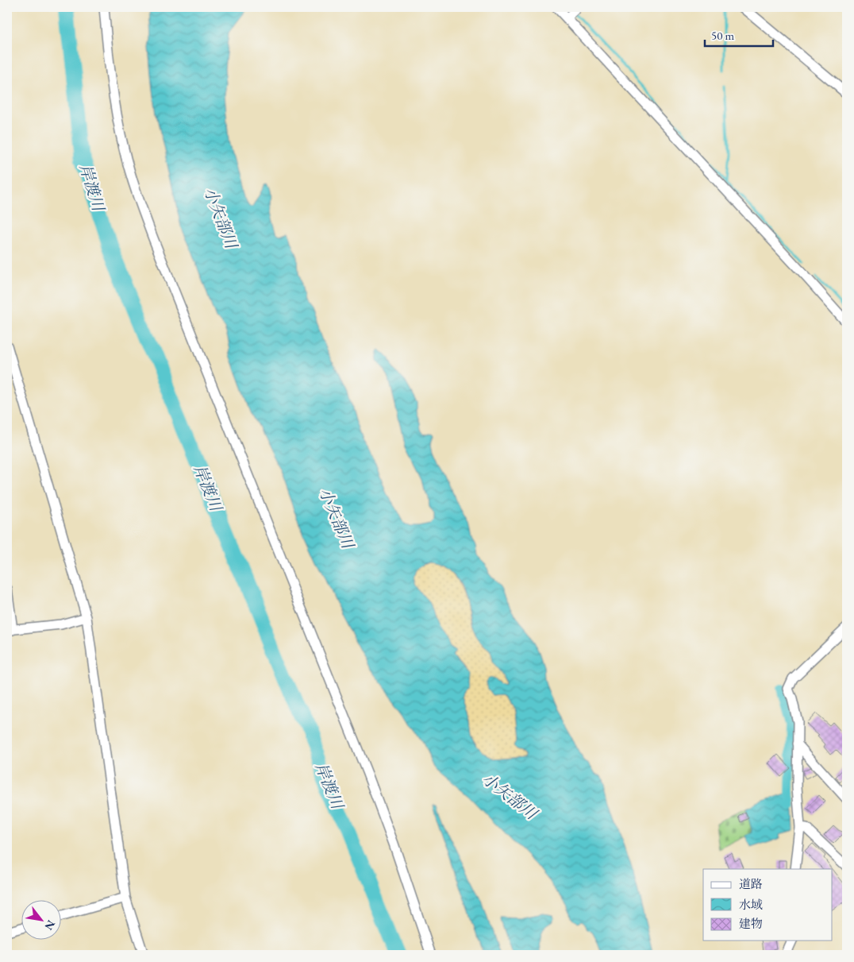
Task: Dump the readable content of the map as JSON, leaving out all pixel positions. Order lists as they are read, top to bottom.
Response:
{
  "water": ["岸渡川", "小矢部川"],
  "legend": ["道路", "水域", "建物"],
  "scale_bar": "50 m",
  "north": "bottom right"
}
